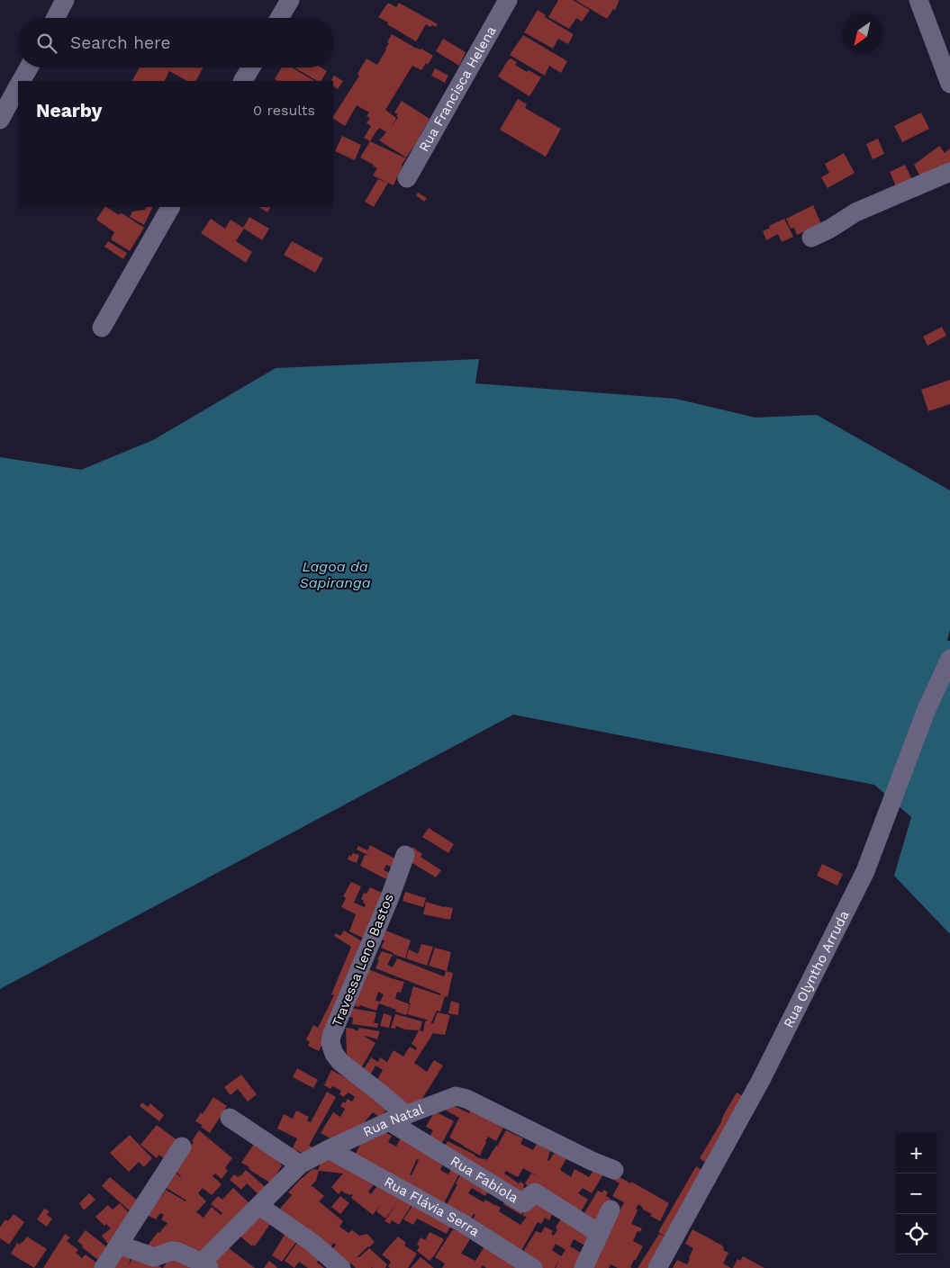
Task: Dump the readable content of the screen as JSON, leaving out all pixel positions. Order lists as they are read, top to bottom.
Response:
{
  "streets": {
    "street": [
      "Rua Francisca Helena",
      "Travessa Leno Bastos",
      "Rua Olyntho Arruda",
      "Rua Natal",
      "Rua Fabíola",
      "Rua Flávia Serra"
    ]
  },
  "crossings": [
    ["Travessa Leno Bastos", "Rua Natal"],
    ["Travessa Leno Bastos", "Rua Fabíola"],
    ["Rua Natal", "Rua Fabíola"],
    ["Rua Natal", "Rua Flávia Serra"]
  ],
  "water": ["Lagoa da Sapiranga"],
  "north": "bottom left",
  "page": {
    "search": "Search here",
    "heading": ["Nearby", "0 results"],
    "map_buttons": ["+", "−"]
  }
}
